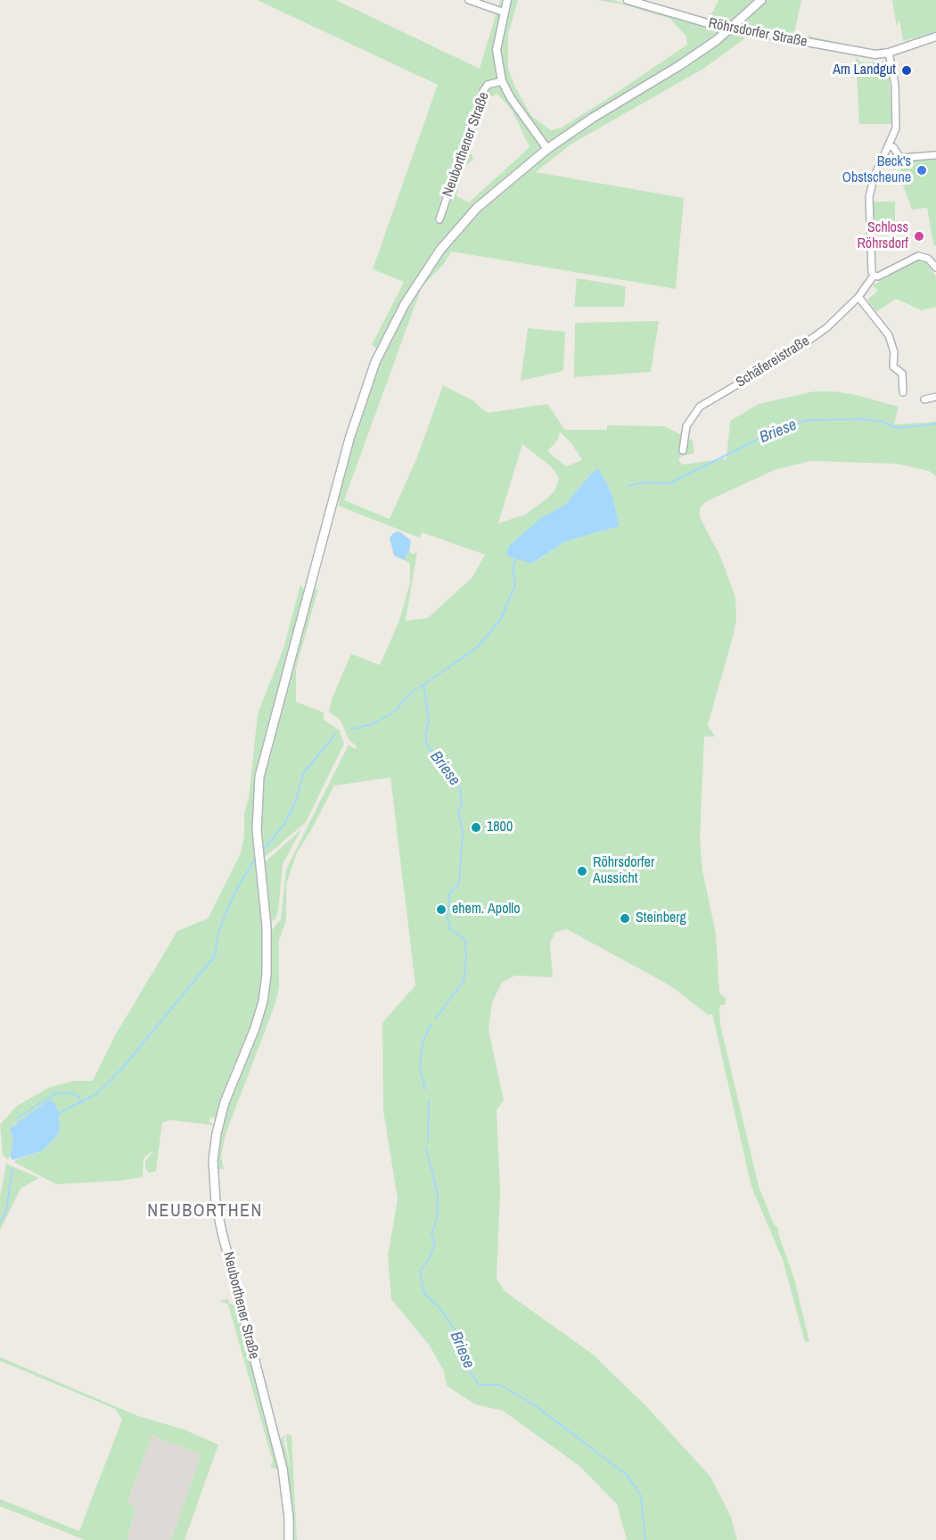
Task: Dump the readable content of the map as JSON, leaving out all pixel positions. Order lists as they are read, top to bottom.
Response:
{
  "streets": {
    "main road": ["Neuborthener Straße"],
    "street": ["Röhrsdorfer Straße", "Schäfereistraße"]
  },
  "districts": ["NEUBORTHEN"],
  "water": ["Briese"],
  "places": [
    "Am Landgut",
    "Beck's Obstscheune",
    "Schloss Röhrsdorf",
    "1800",
    "Röhrsdorfer Aussicht",
    "ehem. Apollo",
    "Steinberg"
  ]
}
